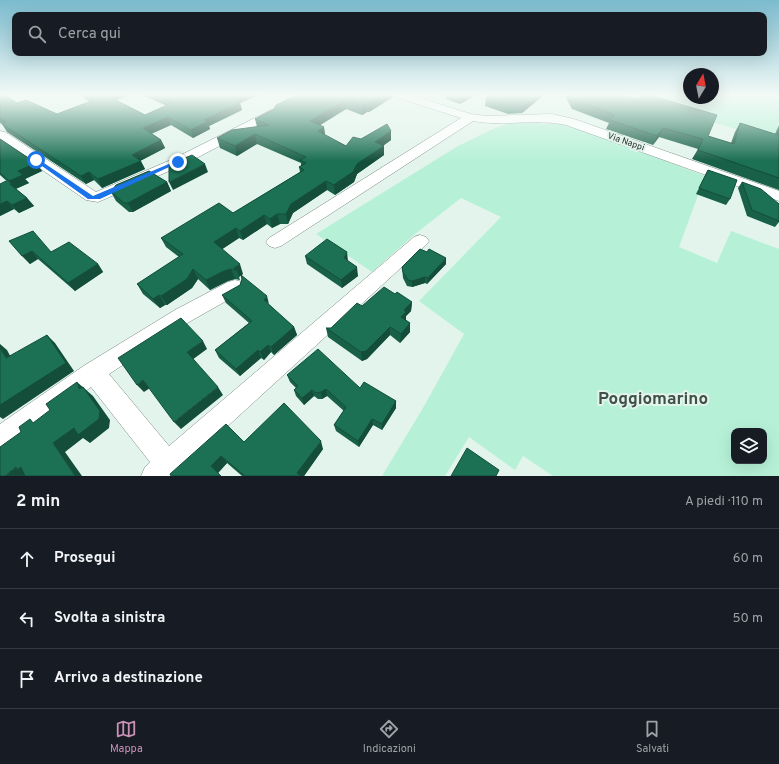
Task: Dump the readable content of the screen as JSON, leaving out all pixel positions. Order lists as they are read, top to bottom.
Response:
{
  "streets": {
    "street": ["Via Nappi"]
  },
  "districts": ["Poggiomarino"],
  "north": "top",
  "page": {
    "search": "Cerca qui",
    "heading": ["2 min", "A piedi · 110 m"],
    "list": [
      ["Prosegui", "60 m"],
      ["Svolta a sinistra", "50 m"],
      "Arrivo a destinazione"
    ],
    "nav": ["Mappa", "Indicazioni", "Salvati"]
  }
}
